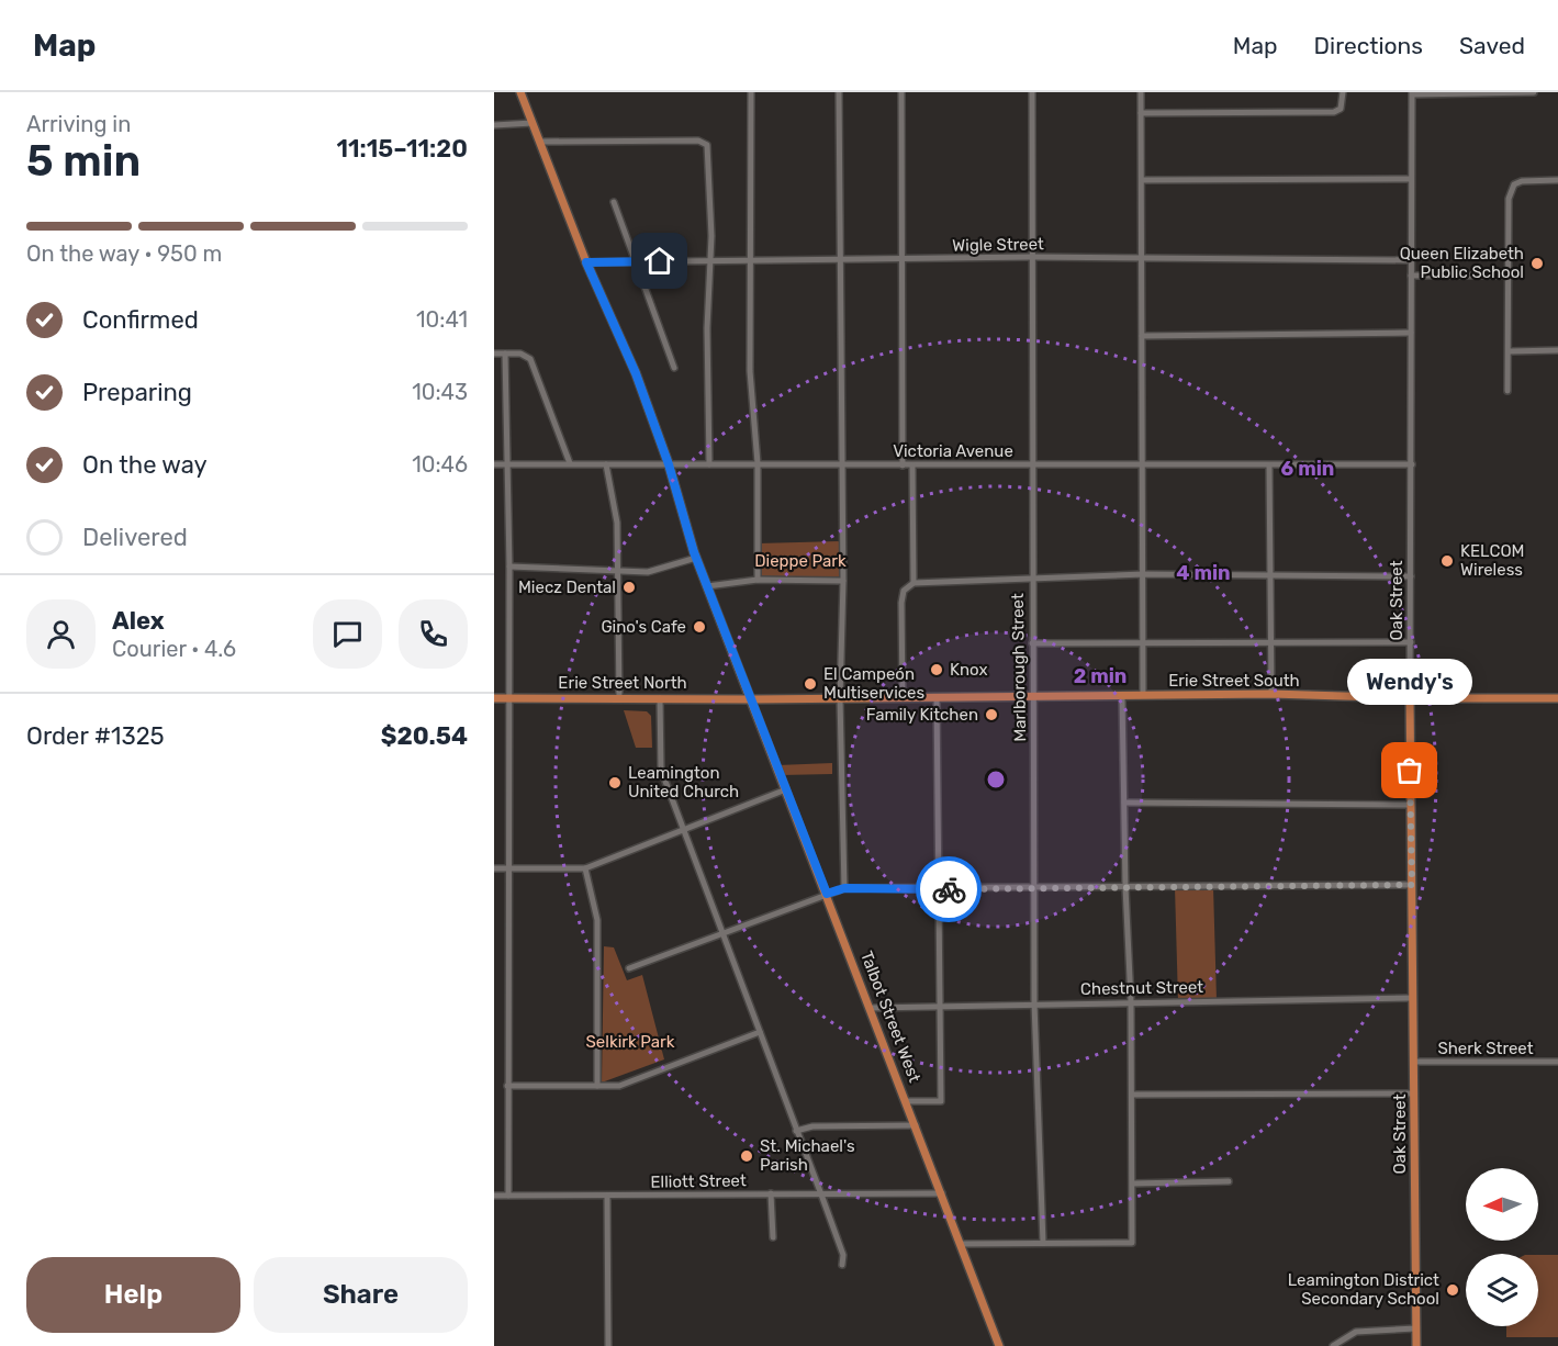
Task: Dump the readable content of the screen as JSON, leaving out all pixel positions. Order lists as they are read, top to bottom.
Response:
{
  "streets": {
    "main road": [
      "Oak Street",
      "Erie Street South",
      "Erie Street North",
      "Talbot Street West"
    ],
    "street": [
      "Wigle Street",
      "Victoria Avenue",
      "Marlborough Street",
      "Chestnut Street",
      "Sherk Street",
      "Elliott Street"
    ]
  },
  "crossings": [
    ["Wigle Street", "Oak Street"],
    ["Wigle Street", "Marlborough Street"],
    ["Wigle Street", "Talbot Street West"],
    ["Victoria Avenue", "Oak Street"],
    ["Victoria Avenue", "Marlborough Street"],
    ["Victoria Avenue", "Talbot Street West"],
    ["Oak Street", "Erie Street South"],
    ["Oak Street", "Chestnut Street"],
    ["Oak Street", "Sherk Street"],
    ["Marlborough Street", "Erie Street South"],
    ["Marlborough Street", "Chestnut Street"],
    ["Erie Street South", "Erie Street North"],
    ["Erie Street South", "Talbot Street West"],
    ["Erie Street North", "Talbot Street West"],
    ["Chestnut Street", "Talbot Street West"],
    ["Talbot Street West", "Elliott Street"]
  ],
  "parks": ["Dieppe Park", "Selkirk Park"],
  "places": [
    "Queen Elizabeth Public School",
    "KELCOM Wireless",
    "Miecz Dental",
    "Gino's Cafe",
    "Knox",
    "El Campeón Multiservices",
    "Family Kitchen",
    "Wendy's",
    "Leamington United Church",
    "St. Michael's Parish",
    "Leamington District Secondary School"
  ],
  "north": "left",
  "page": {
    "header": "Map",
    "nav": ["Map", "Directions", "Saved"],
    "heading": ["5 min", "Arriving in", "11:15–11:20"],
    "panel": [
      "Alex",
      "Courier · 4.6",
      "Order #1325",
      "$20.54"
    ],
    "bar": "On the way · 950 m",
    "list": [
      ["Confirmed", "10:41"],
      ["Preparing", "10:43"],
      ["On the way", "10:46"],
      "Delivered"
    ],
    "bubble": "Wendy's",
    "buttons": ["Help", "Share"]
  },
  "rings": ["6 min", "4 min", "2 min"]
}
